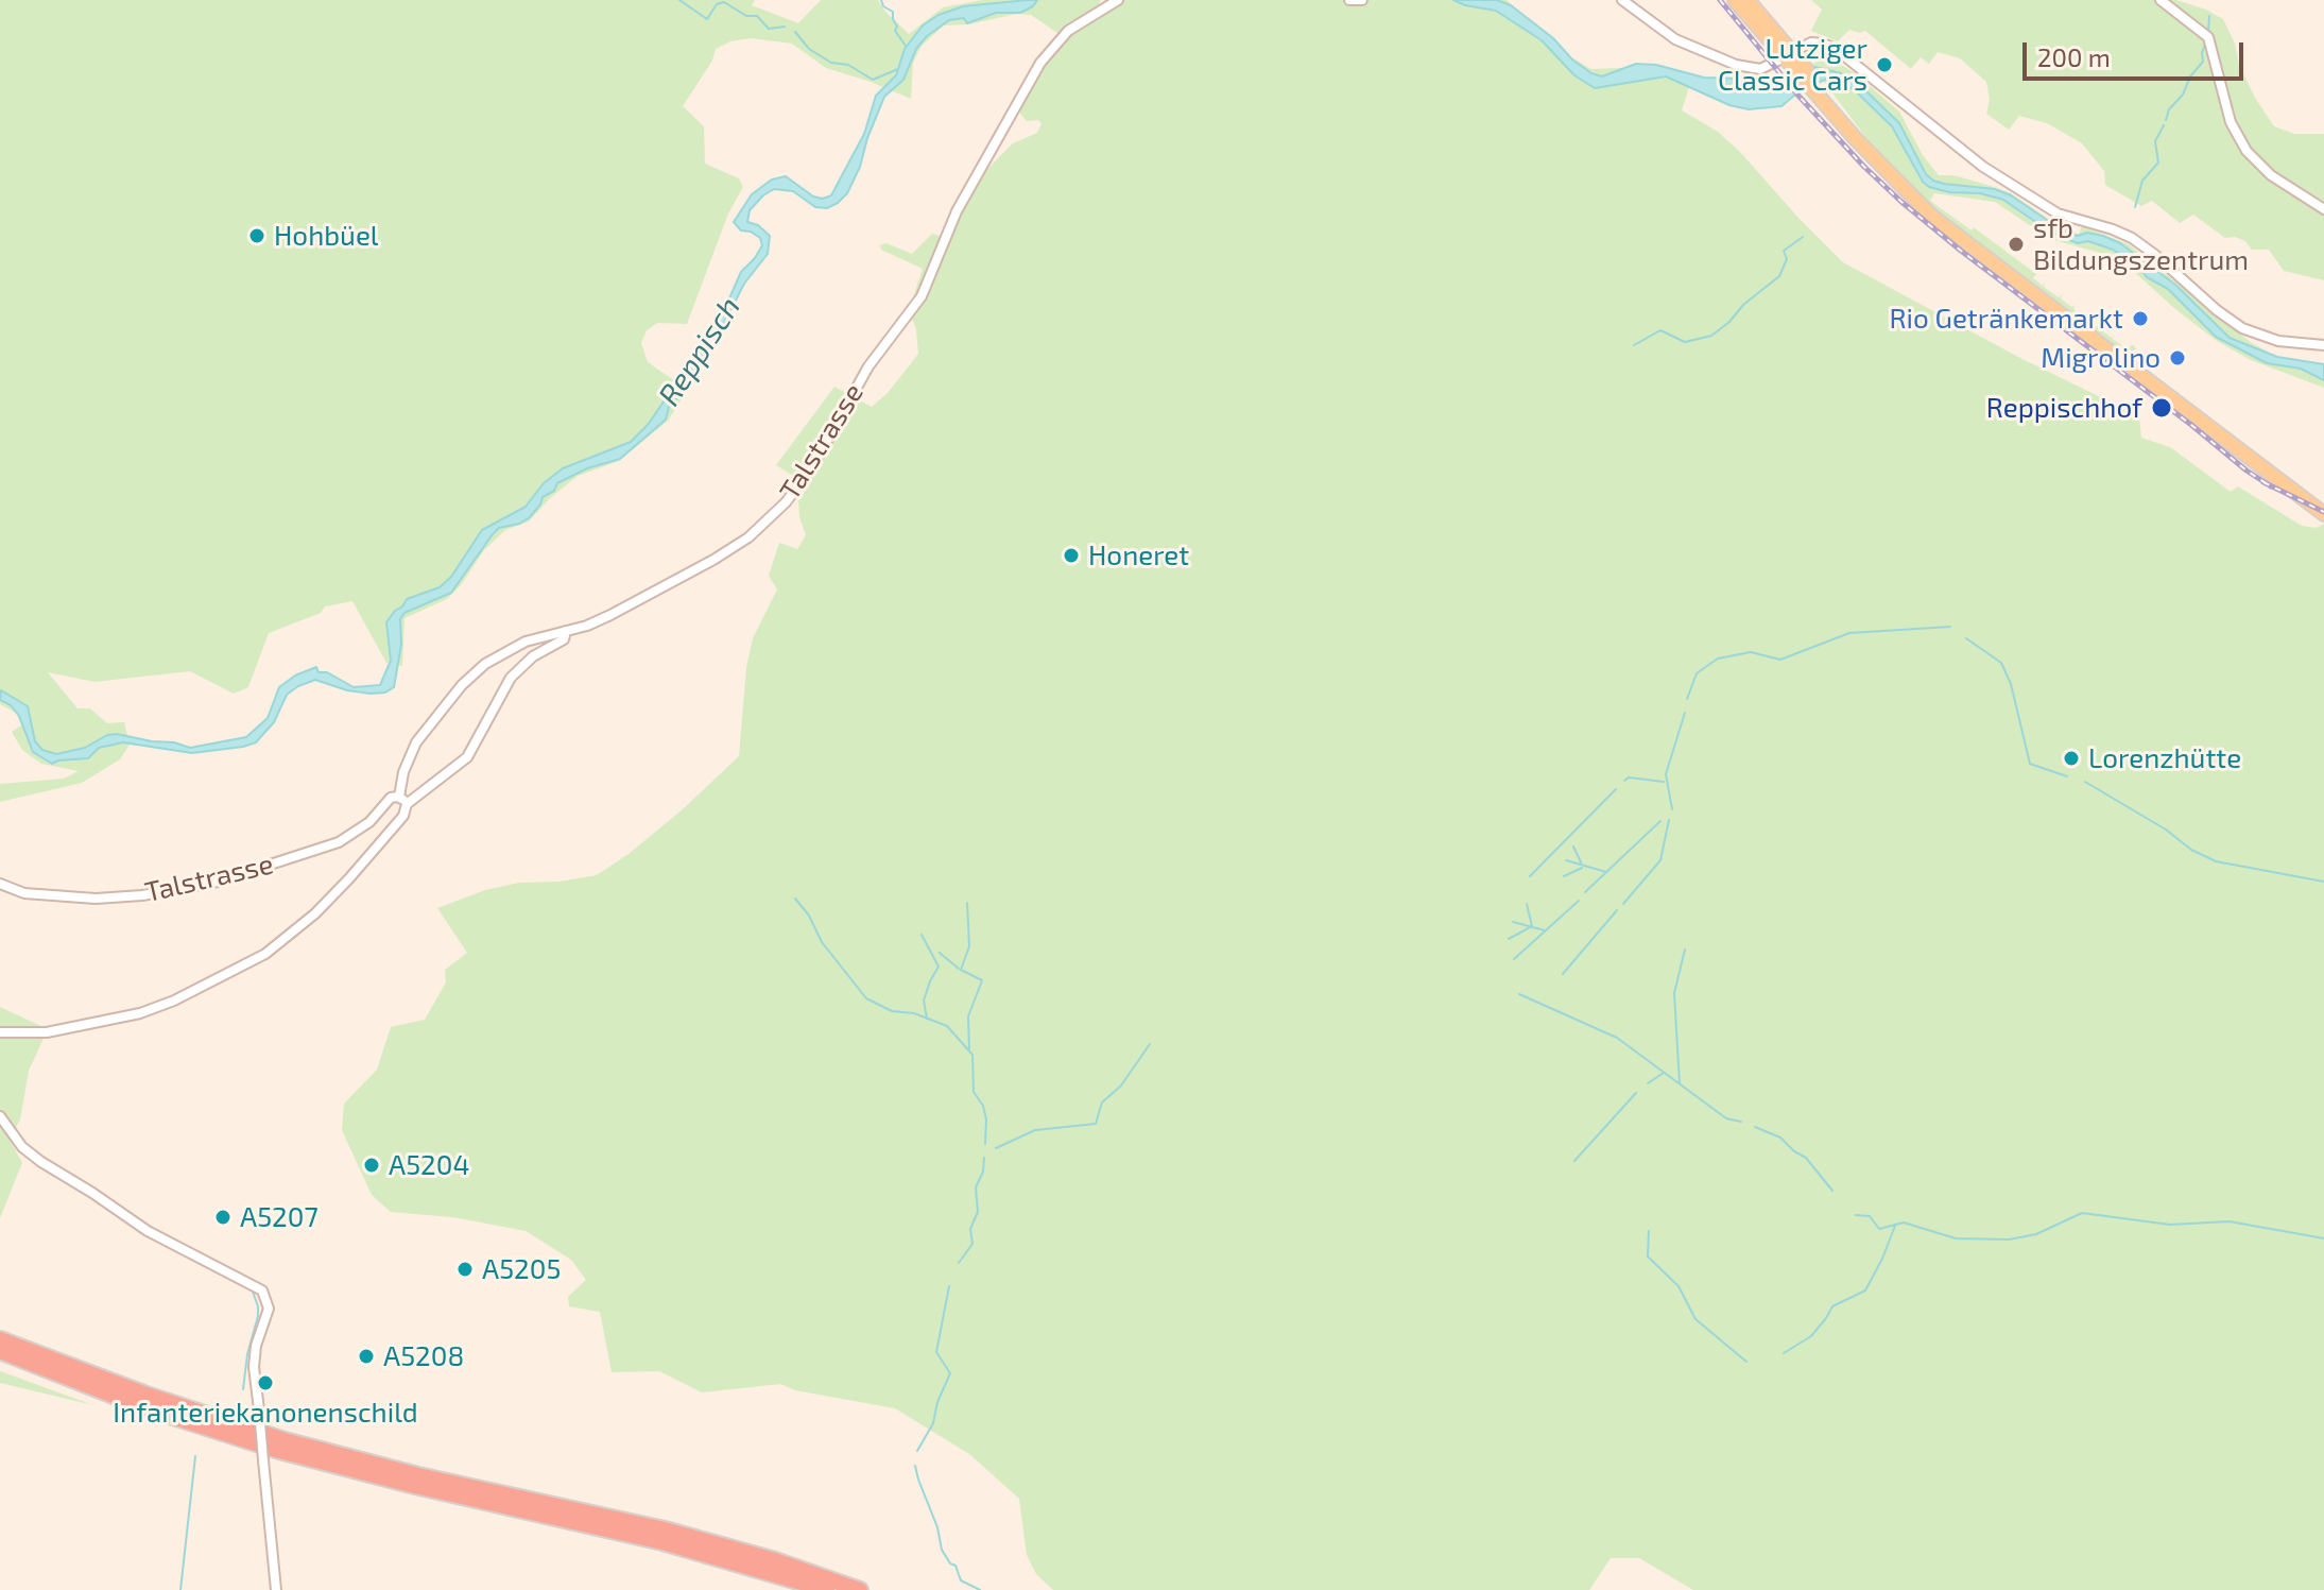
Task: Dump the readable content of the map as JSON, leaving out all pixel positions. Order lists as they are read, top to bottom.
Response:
{
  "streets": {
    "street": ["Talstrasse"]
  },
  "water": ["Reppisch"],
  "places": [
    "Lutziger Classic Cars",
    "Hohbüel",
    "sfb Bildungszentrum",
    "Rio Getränkemarkt",
    "Migrolino",
    "Reppischhof",
    "Honeret",
    "Lorenzhütte",
    "A5204",
    "A5207",
    "A5205",
    "A5208",
    "Infanteriekanonenschild"
  ],
  "scale_bar": "200 m"
}
